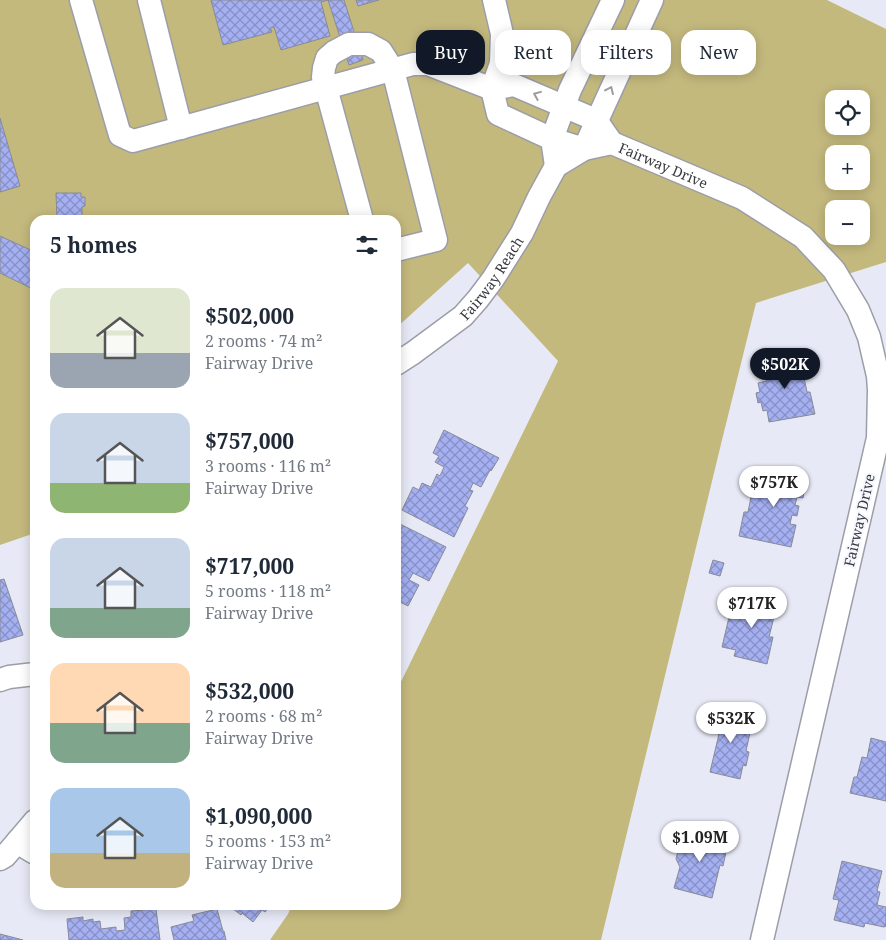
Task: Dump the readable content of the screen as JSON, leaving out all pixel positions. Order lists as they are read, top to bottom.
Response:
{
  "streets": {
    "street": ["Fairway Drive", "Fairway Reach"]
  },
  "page": {
    "chip": [
      "Buy",
      "Rent",
      "Filters",
      "New"
    ],
    "map_buttons": ["+", "−"],
    "heading": "5 homes",
    "list": [
      {
        "name": "$502,000",
        "note": "2 rooms · 74 m² · Fairway Drive"
      },
      {
        "name": "$757,000",
        "note": "3 rooms · 116 m² · Fairway Drive"
      },
      {
        "name": "$717,000",
        "note": "5 rooms · 118 m² · Fairway Drive"
      },
      {
        "name": "$532,000",
        "note": "2 rooms · 68 m² · Fairway Drive"
      },
      {
        "name": "$1,090,000",
        "note": "5 rooms · 153 m² · Fairway Drive"
      }
    ],
    "price": [
      "$502K",
      "$757K",
      "$717K",
      "$532K",
      "$1.09M"
    ]
  }
}
